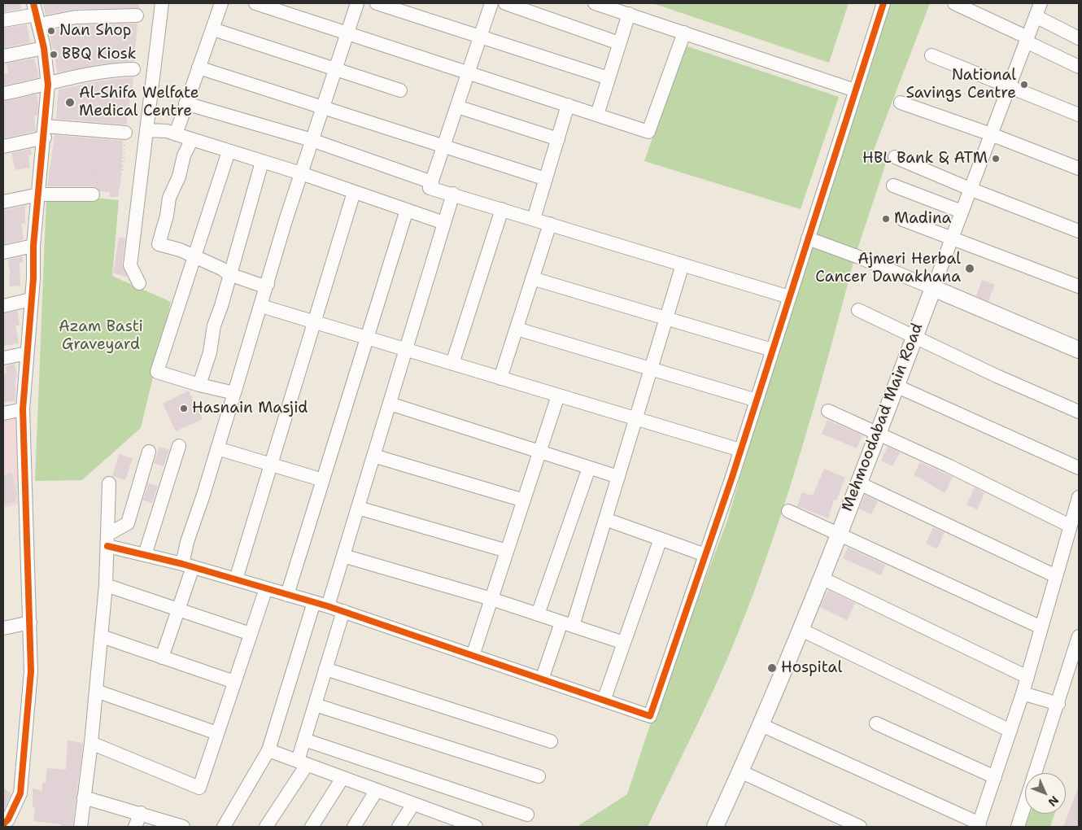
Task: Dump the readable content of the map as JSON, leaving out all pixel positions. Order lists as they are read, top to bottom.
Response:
{
  "streets": {
    "main road": ["Mehmoodabad Main Road"]
  },
  "parks": ["Azam Basti Graveyard"],
  "places": [
    "Nan Shop",
    "BBQ Kiosk",
    "National Savings Centre",
    "Al-Shifa Welfate Medical Centre",
    "HBL Bank & ATM",
    "Madina",
    "Ajmeri Herbal Cancer Dawakhana",
    "Hasnain Masjid",
    "Hospital"
  ],
  "north": "bottom right"
}
